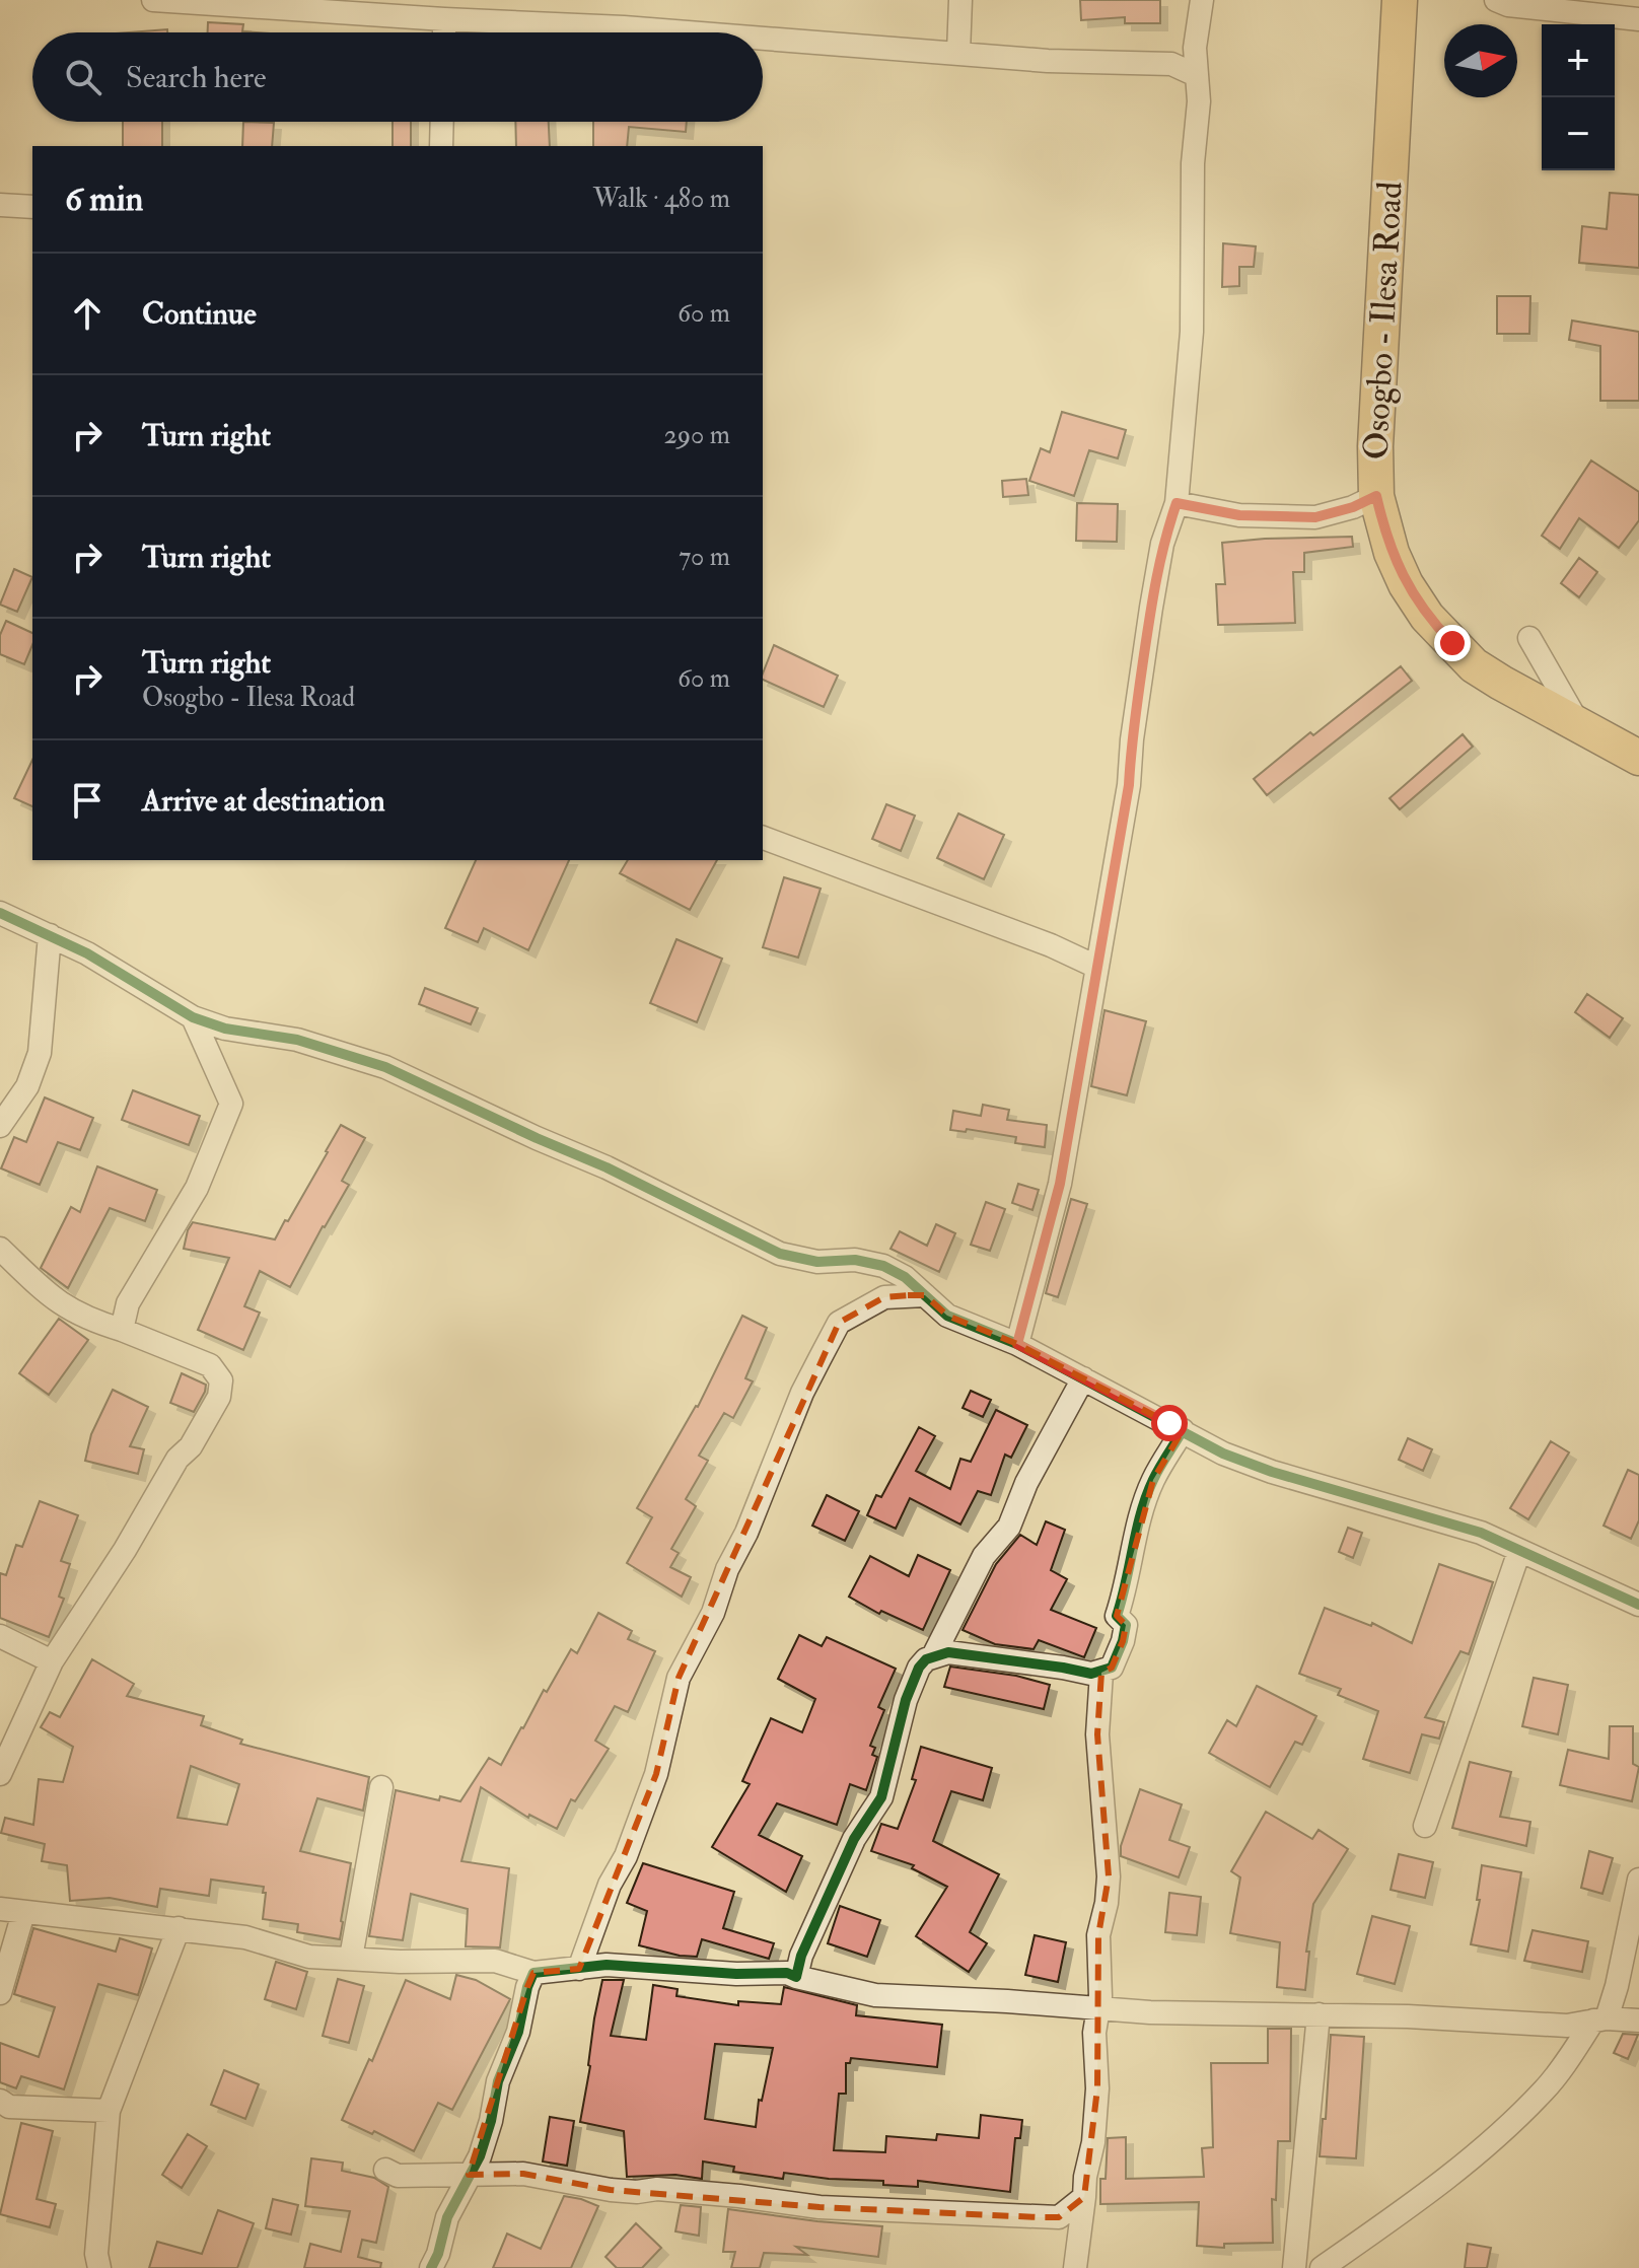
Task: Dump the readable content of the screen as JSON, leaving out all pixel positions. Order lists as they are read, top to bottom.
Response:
{
  "streets": {
    "main road": ["Osogbo - Ilesa Road"]
  },
  "north": "right",
  "page": {
    "map_buttons": ["+", "−"],
    "search": "Search here",
    "heading": ["6 min", "Walk · 480 m"],
    "list": [
      ["Continue", "60 m"],
      ["Turn right", "290 m"],
      ["Turn right", "70 m"],
      ["Turn right", "Osogbo - Ilesa Road", "60 m"],
      "Arrive at destination"
    ]
  }
}
